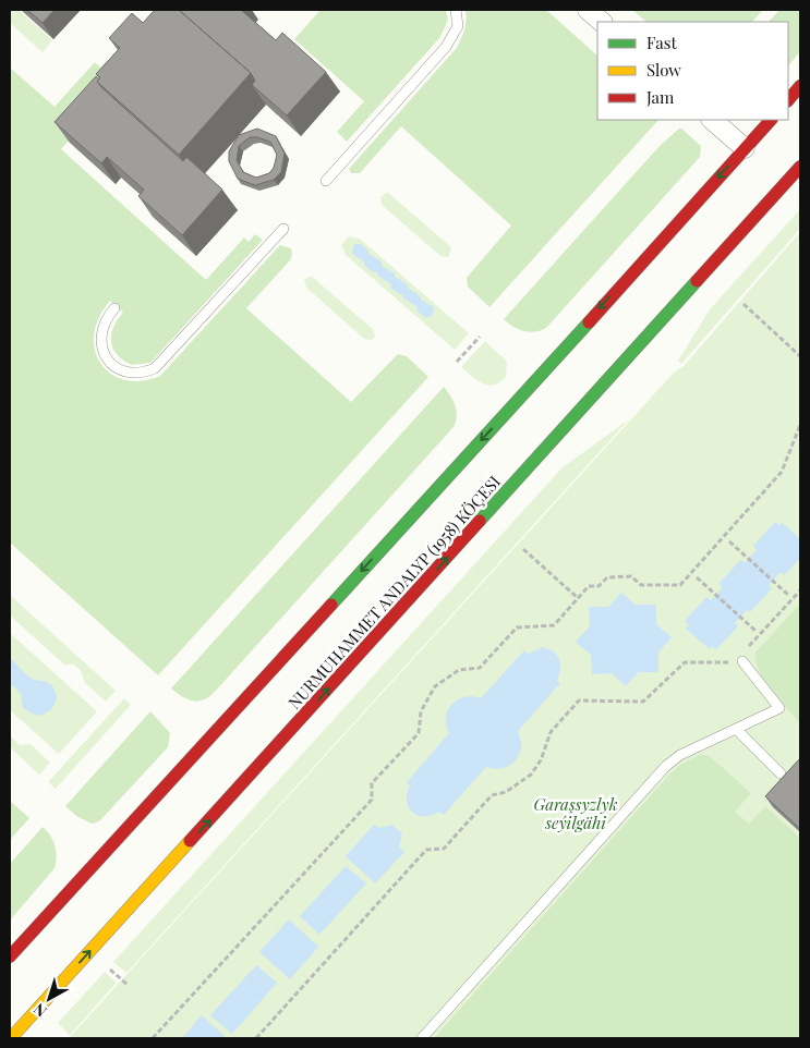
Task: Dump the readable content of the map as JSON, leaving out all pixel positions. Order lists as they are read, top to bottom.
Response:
{
  "streets": {
    "main road": ["NURMUHAMMET ANDALYP (1958) KÖÇESI"]
  },
  "parks": ["Garaşsyzlyk seýilgähi"],
  "legend": ["Fast", "Slow", "Jam"],
  "north": "bottom left"
}
